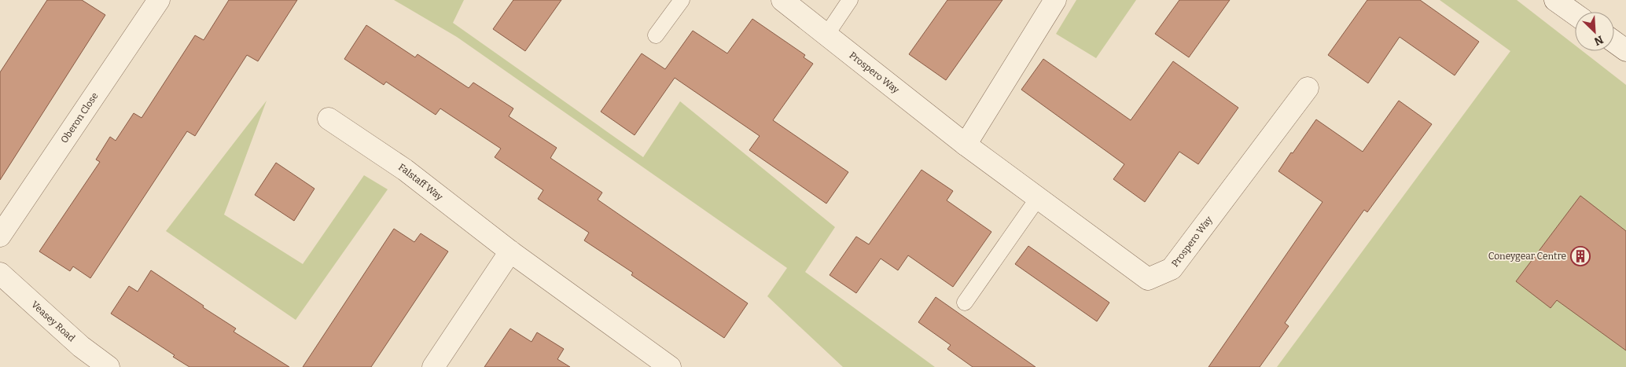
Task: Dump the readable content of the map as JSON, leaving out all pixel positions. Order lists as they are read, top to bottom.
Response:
{
  "streets": {
    "street": [
      "Prospero Way",
      "Oberon Close",
      "Falstaff Way",
      "Veasey Road"
    ]
  },
  "places": {
    "building": ["Coneygear Centre"]
  },
  "north": "bottom right"
}
